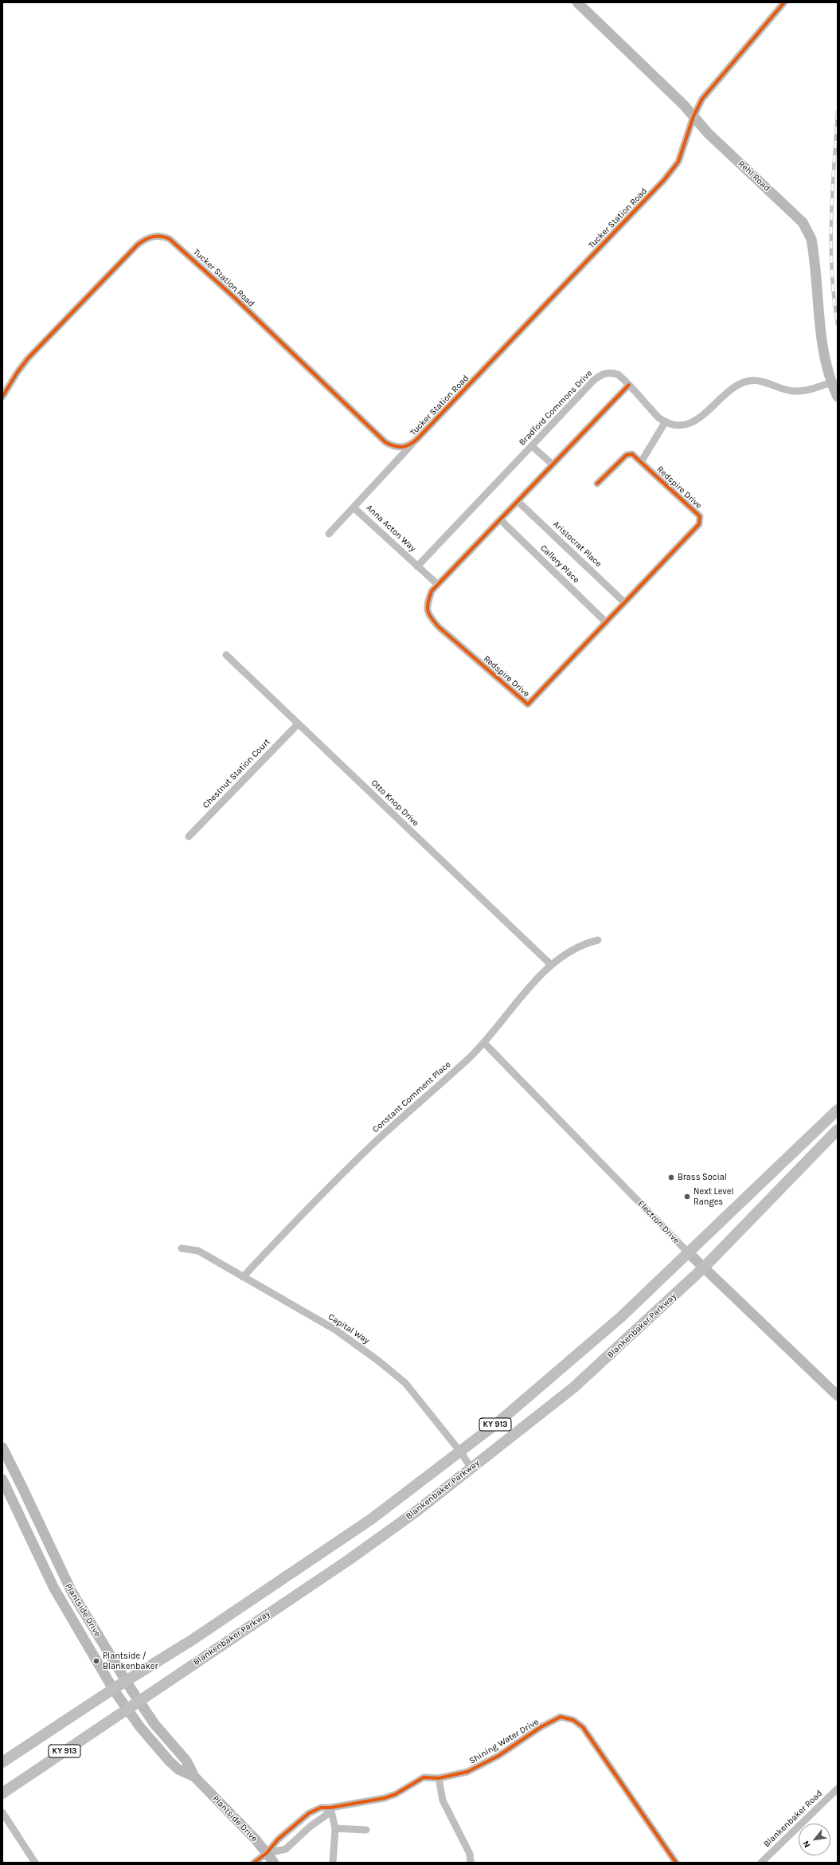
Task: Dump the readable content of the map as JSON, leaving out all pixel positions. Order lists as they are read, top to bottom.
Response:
{
  "streets": {
    "main road": ["Blankenbaker Parkway", "KY 913"],
    "street": [
      "Rehl Road",
      "Tucker Station Road",
      "Bradford Commons Drive",
      "Redspire Drive",
      "Anna Acton Way",
      "Aristocrat Place",
      "Callery Place",
      "Chestnut Station Court",
      "Otto Knop Drive",
      "Constant Comment Place",
      "Electron Drive",
      "Capital Way",
      "Plantside Drive",
      "Shining Water Drive",
      "Blankenbaker Road"
    ]
  },
  "crossings": [
    ["Rehl Road", "Tucker Station Road"],
    ["Rehl Road", "Bradford Commons Drive"],
    ["Tucker Station Road", "Anna Acton Way"],
    ["Bradford Commons Drive", "Redspire Drive"],
    ["Bradford Commons Drive", "Anna Acton Way"],
    ["Redspire Drive", "Anna Acton Way"],
    ["Redspire Drive", "Aristocrat Place"],
    ["Redspire Drive", "Callery Place"],
    ["Chestnut Station Court", "Otto Knop Drive"],
    ["Otto Knop Drive", "Constant Comment Place"],
    ["Constant Comment Place", "Electron Drive"],
    ["Constant Comment Place", "Capital Way"],
    ["Electron Drive", "Blankenbaker Parkway"],
    ["Electron Drive", "KY 913"],
    ["Blankenbaker Parkway", "Capital Way"],
    ["Blankenbaker Parkway", "Plantside Drive"],
    ["Capital Way", "KY 913"],
    ["KY 913", "Plantside Drive"],
    ["Plantside Drive", "Shining Water Drive"]
  ],
  "places": ["Brass Social", "Next Level Ranges", "Plantside / Blankenbaker"],
  "north": "bottom left"
}
